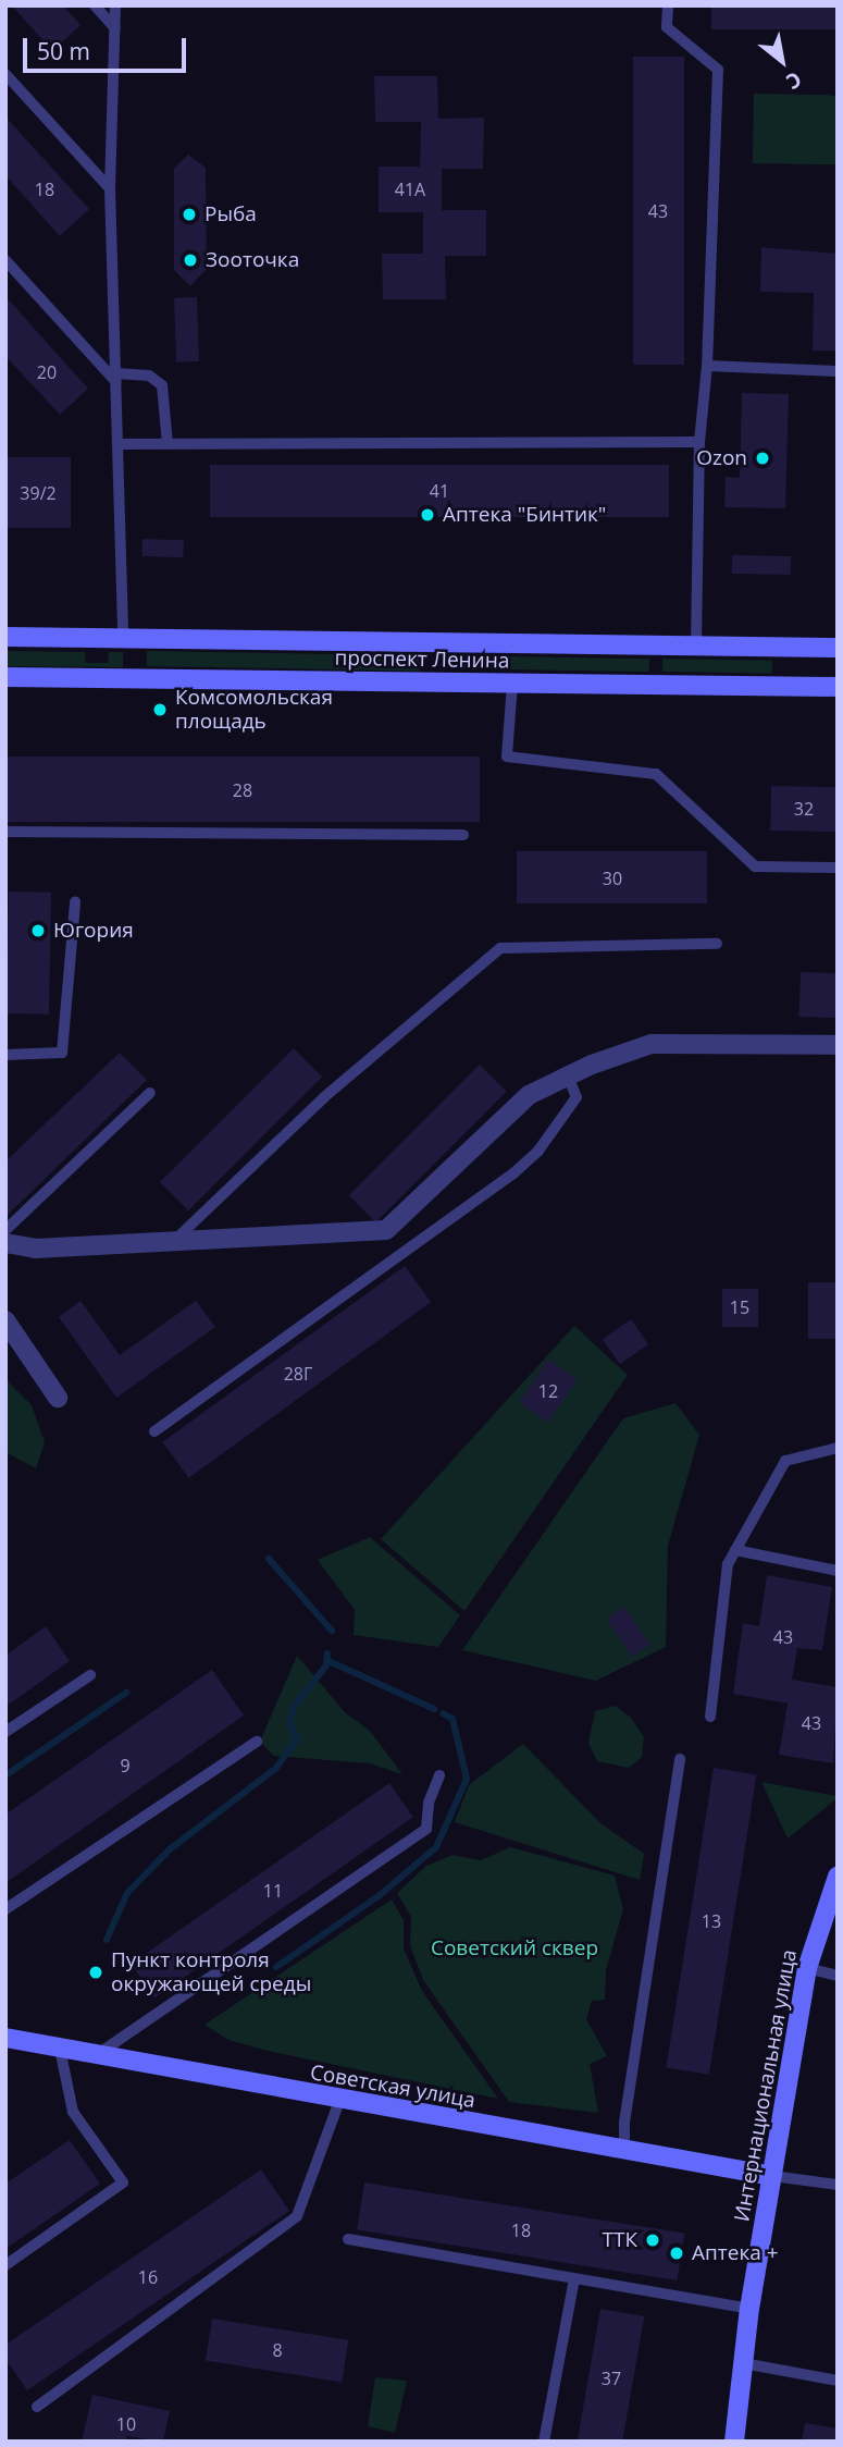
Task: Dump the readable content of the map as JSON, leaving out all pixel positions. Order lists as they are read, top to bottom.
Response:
{
  "streets": {
    "main road": ["проспект Ленина", "Интернациональная улица", "Советская улица"]
  },
  "crossings": [
    ["Интернациональная улица", "Советская улица"]
  ],
  "parks": ["Советский сквер"],
  "places": [
    "Рыба",
    "Зооточка",
    "Ozon",
    "Аптека \"Бинтик\"",
    "Комсомольская площадь",
    "Югория",
    "Пункт контроля окружающей среды",
    "ТТК",
    "Аптека +"
  ],
  "house_numbers": [
    "18",
    "41А",
    "43",
    "20",
    "41",
    "39/2",
    "28",
    "32",
    "30",
    "15",
    "28Г",
    "12",
    "43",
    "43",
    "9",
    "11",
    "13",
    "18",
    "16",
    "8",
    "37",
    "10"
  ],
  "scale_bar": "50 m",
  "north": "bottom right"
}
